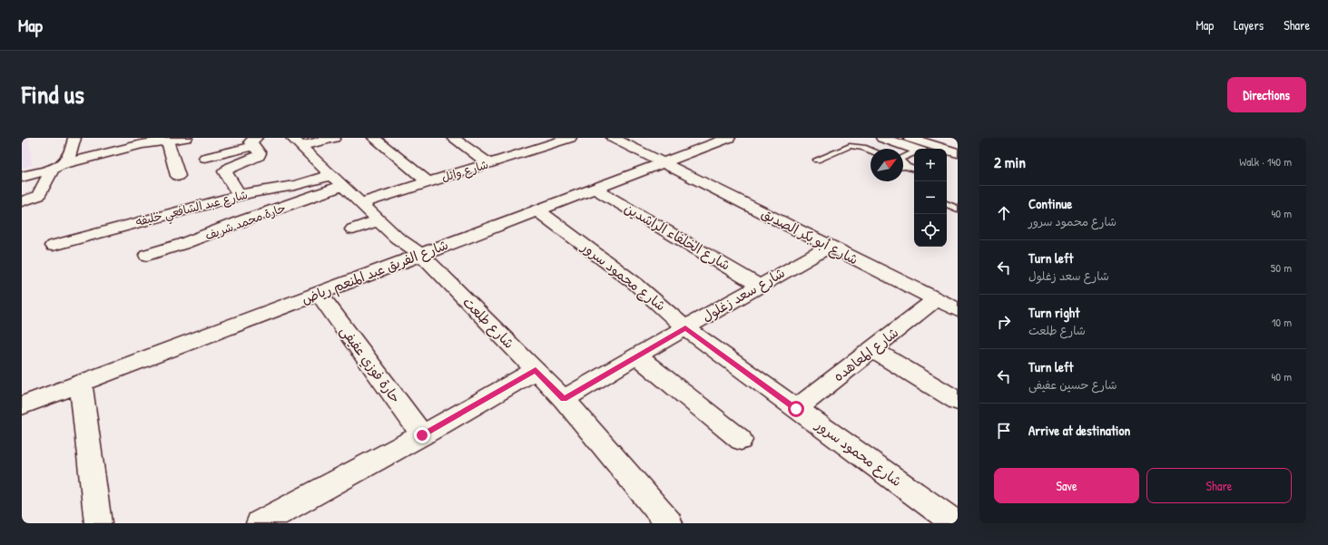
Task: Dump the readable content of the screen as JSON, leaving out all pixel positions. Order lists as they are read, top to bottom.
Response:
{
  "streets": {
    "street": [
      "شارع وائل",
      "شارع عبد الشافعي خليفه",
      "حارة محمد شريف",
      "شارع الخلفاء الراشدين",
      "شارع أبو بكر الصديق",
      "شارع الفريق عبد المنعم رياض",
      "شارع محمود سرور",
      "شارع سعد زغلول",
      "شارع طلعت",
      "شارع المعاهده",
      "حارة فوزي عفيفى"
    ]
  },
  "crossings": [
    ["شارع وائل", "شارع طلعت"],
    ["شارع عبد الشافعي خليفه", "حارة محمد شريف"],
    ["شارع عبد الشافعي خليفه", "شارع طلعت"],
    ["حارة محمد شريف", "شارع طلعت"],
    ["شارع الخلفاء الراشدين", "شارع الفريق عبد المنعم رياض"],
    ["شارع الخلفاء الراشدين", "شارع سعد زغلول"],
    ["شارع أبو بكر الصديق", "شارع الفريق عبد المنعم رياض"],
    ["شارع أبو بكر الصديق", "شارع سعد زغلول"],
    ["شارع أبو بكر الصديق", "شارع المعاهده"],
    ["شارع الفريق عبد المنعم رياض", "شارع محمود سرور"],
    ["شارع الفريق عبد المنعم رياض", "شارع طلعت"],
    ["شارع الفريق عبد المنعم رياض", "حارة فوزي عفيفى"],
    ["شارع محمود سرور", "شارع سعد زغلول"],
    ["شارع محمود سرور", "شارع المعاهده"],
    ["شارع سعد زغلول", "شارع طلعت"]
  ],
  "north": "top right",
  "page": {
    "header": "Map",
    "nav": ["Map", "Layers", "Share"],
    "title": "Find us",
    "buttons": [
      "Directions",
      ["Save", "Share"]
    ],
    "heading": ["2 min", "Walk · 140 m"],
    "map_buttons": ["+", "−"],
    "list": [
      ["Continue", "شارع محمود سرور", "40 m"],
      ["Turn left", "شارع سعد زغلول", "50 m"],
      ["Turn right", "شارع طلعت", "10 m"],
      ["Turn left", "شارع حسين عفيفى", "40 m"],
      "Arrive at destination"
    ]
  }
}
